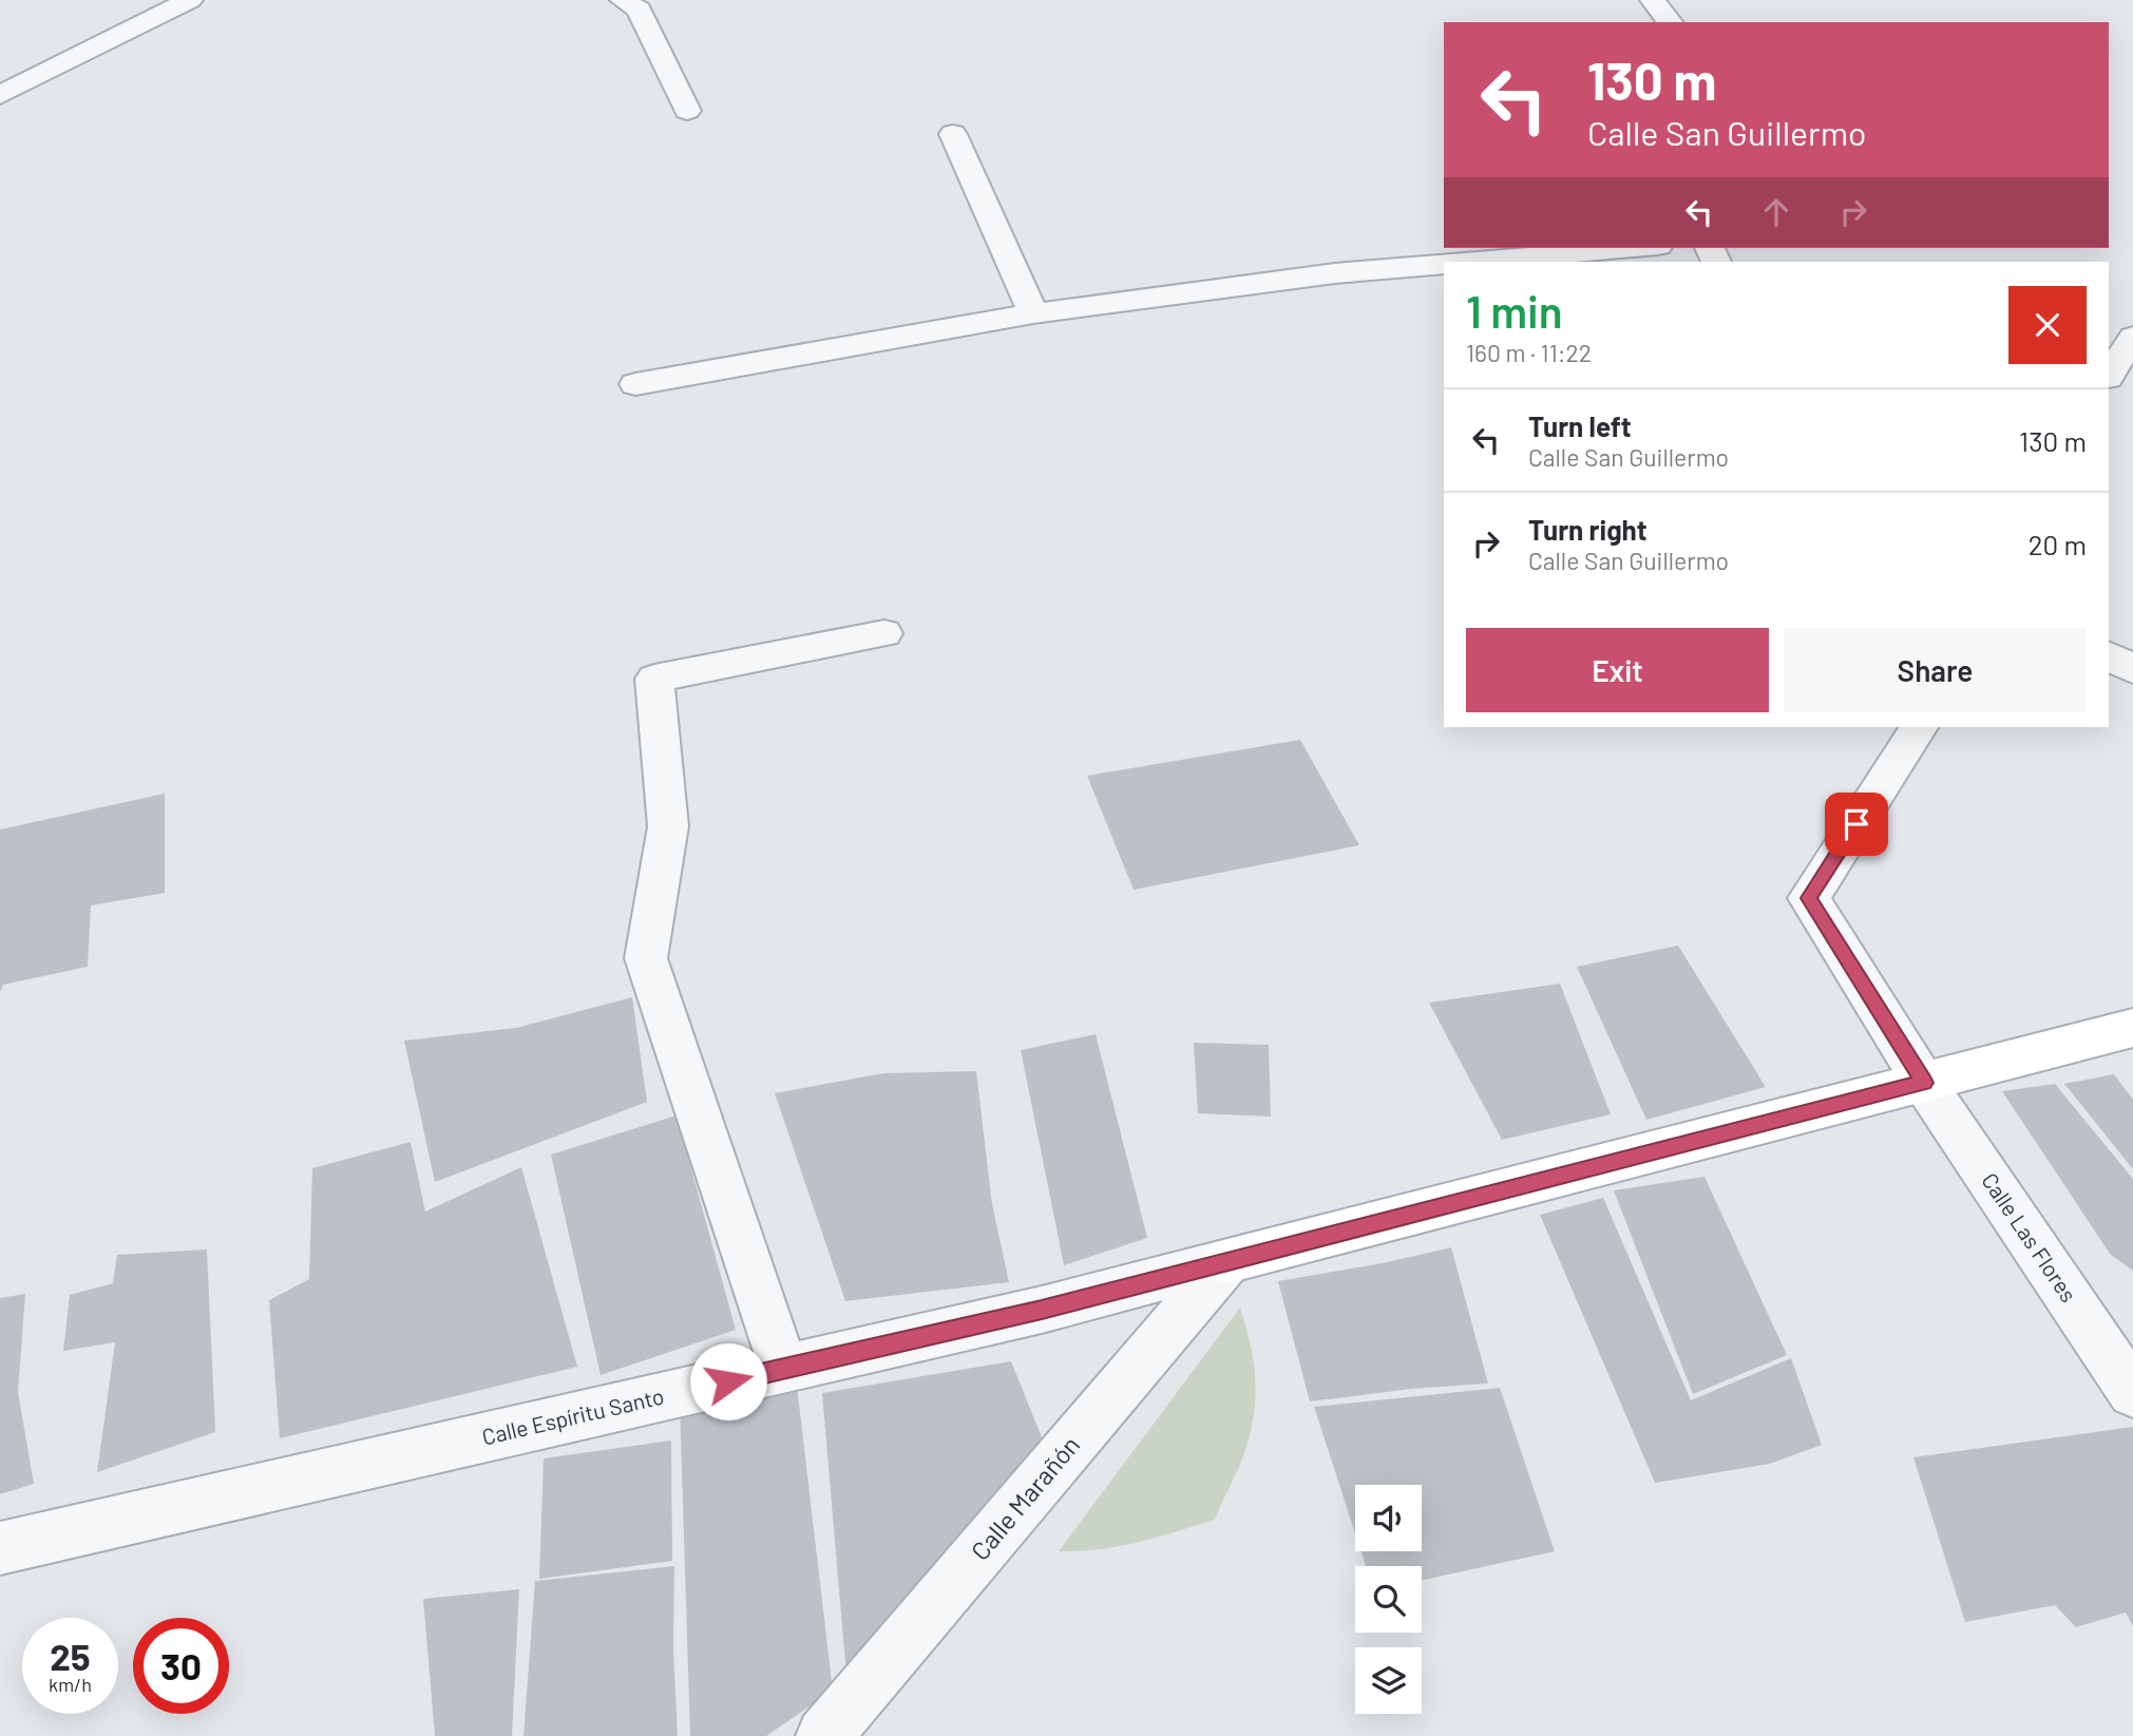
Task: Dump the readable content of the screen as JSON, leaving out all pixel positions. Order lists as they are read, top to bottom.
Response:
{
  "streets": {
    "street": ["Calle Las Flores", "Calle Espíritu Santo", "Calle Marañón"]
  },
  "crossings": [
    ["Calle Las Flores", "Calle Espíritu Santo"],
    ["Calle Espíritu Santo", "Calle Marañón"]
  ],
  "page": {
    "turn": ["130 m", "Calle San Guillermo"],
    "heading": ["1 min", "160 m · 11:22"],
    "list": [
      {
        "name": "Turn left",
        "note": "Calle San Guillermo",
        "value": "130 m"
      },
      {
        "name": "Turn right",
        "note": "Calle San Guillermo",
        "value": "20 m"
      }
    ],
    "buttons": ["Exit", "Share"],
    "speed": "25 km/h",
    "limit": "30"
  }
}
